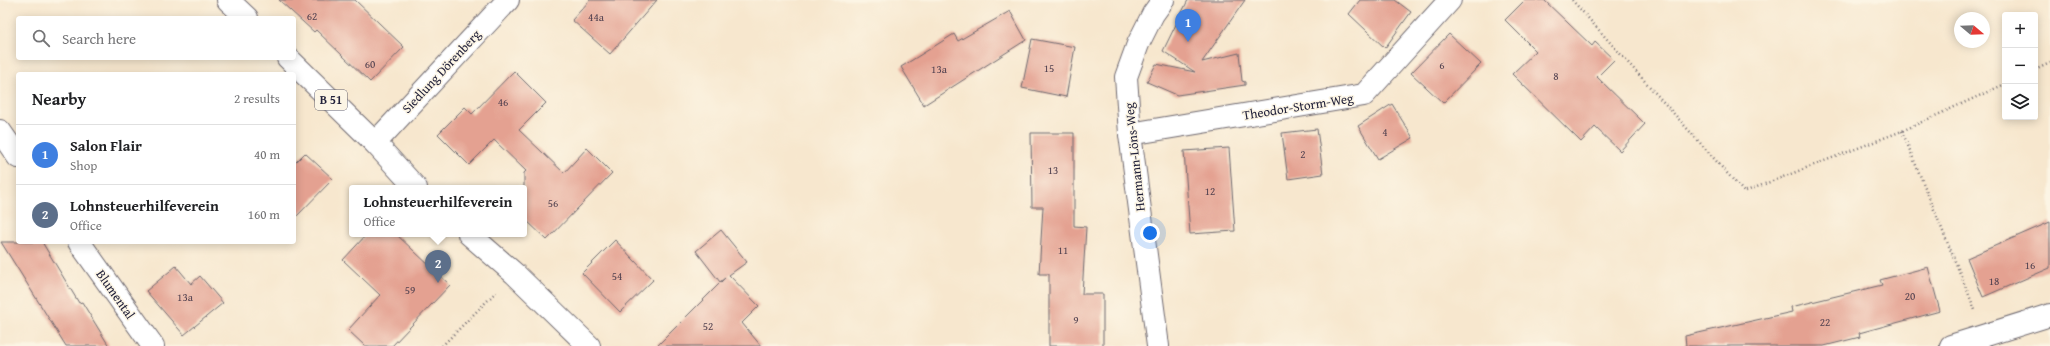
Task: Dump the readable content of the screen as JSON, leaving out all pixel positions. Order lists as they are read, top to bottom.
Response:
{
  "streets": {
    "street": [
      "Siedlung Dörenberg",
      "B 51",
      "Theodor-Storm-Weg",
      "Hermann-Löns-Weg",
      "Blumental"
    ]
  },
  "crossings": [
    ["Siedlung Dörenberg", "B 51"],
    ["Theodor-Storm-Weg", "Hermann-Löns-Weg"]
  ],
  "house_numbers": [
    "62",
    "44a",
    "60",
    "6",
    "15",
    "13a",
    "8",
    "46",
    "4",
    "2",
    "13",
    "12",
    "56",
    "11",
    "16",
    "54",
    "18",
    "59",
    "20",
    "13a",
    "9",
    "22",
    "52"
  ],
  "north": "right",
  "page": {
    "pins": ["1", "2"],
    "map_buttons": ["+", "−"],
    "search": "Search here",
    "heading": ["Nearby", "2 results"],
    "list": [
      {
        "mark": "1",
        "name": "Salon Flair",
        "note": "Shop",
        "value": "40 m"
      },
      {
        "mark": "2",
        "name": "Lohnsteuerhilfeverein",
        "note": "Office",
        "value": "160 m"
      }
    ],
    "popup": ["Lohnsteuerhilfeverein", "Office"]
  }
}
